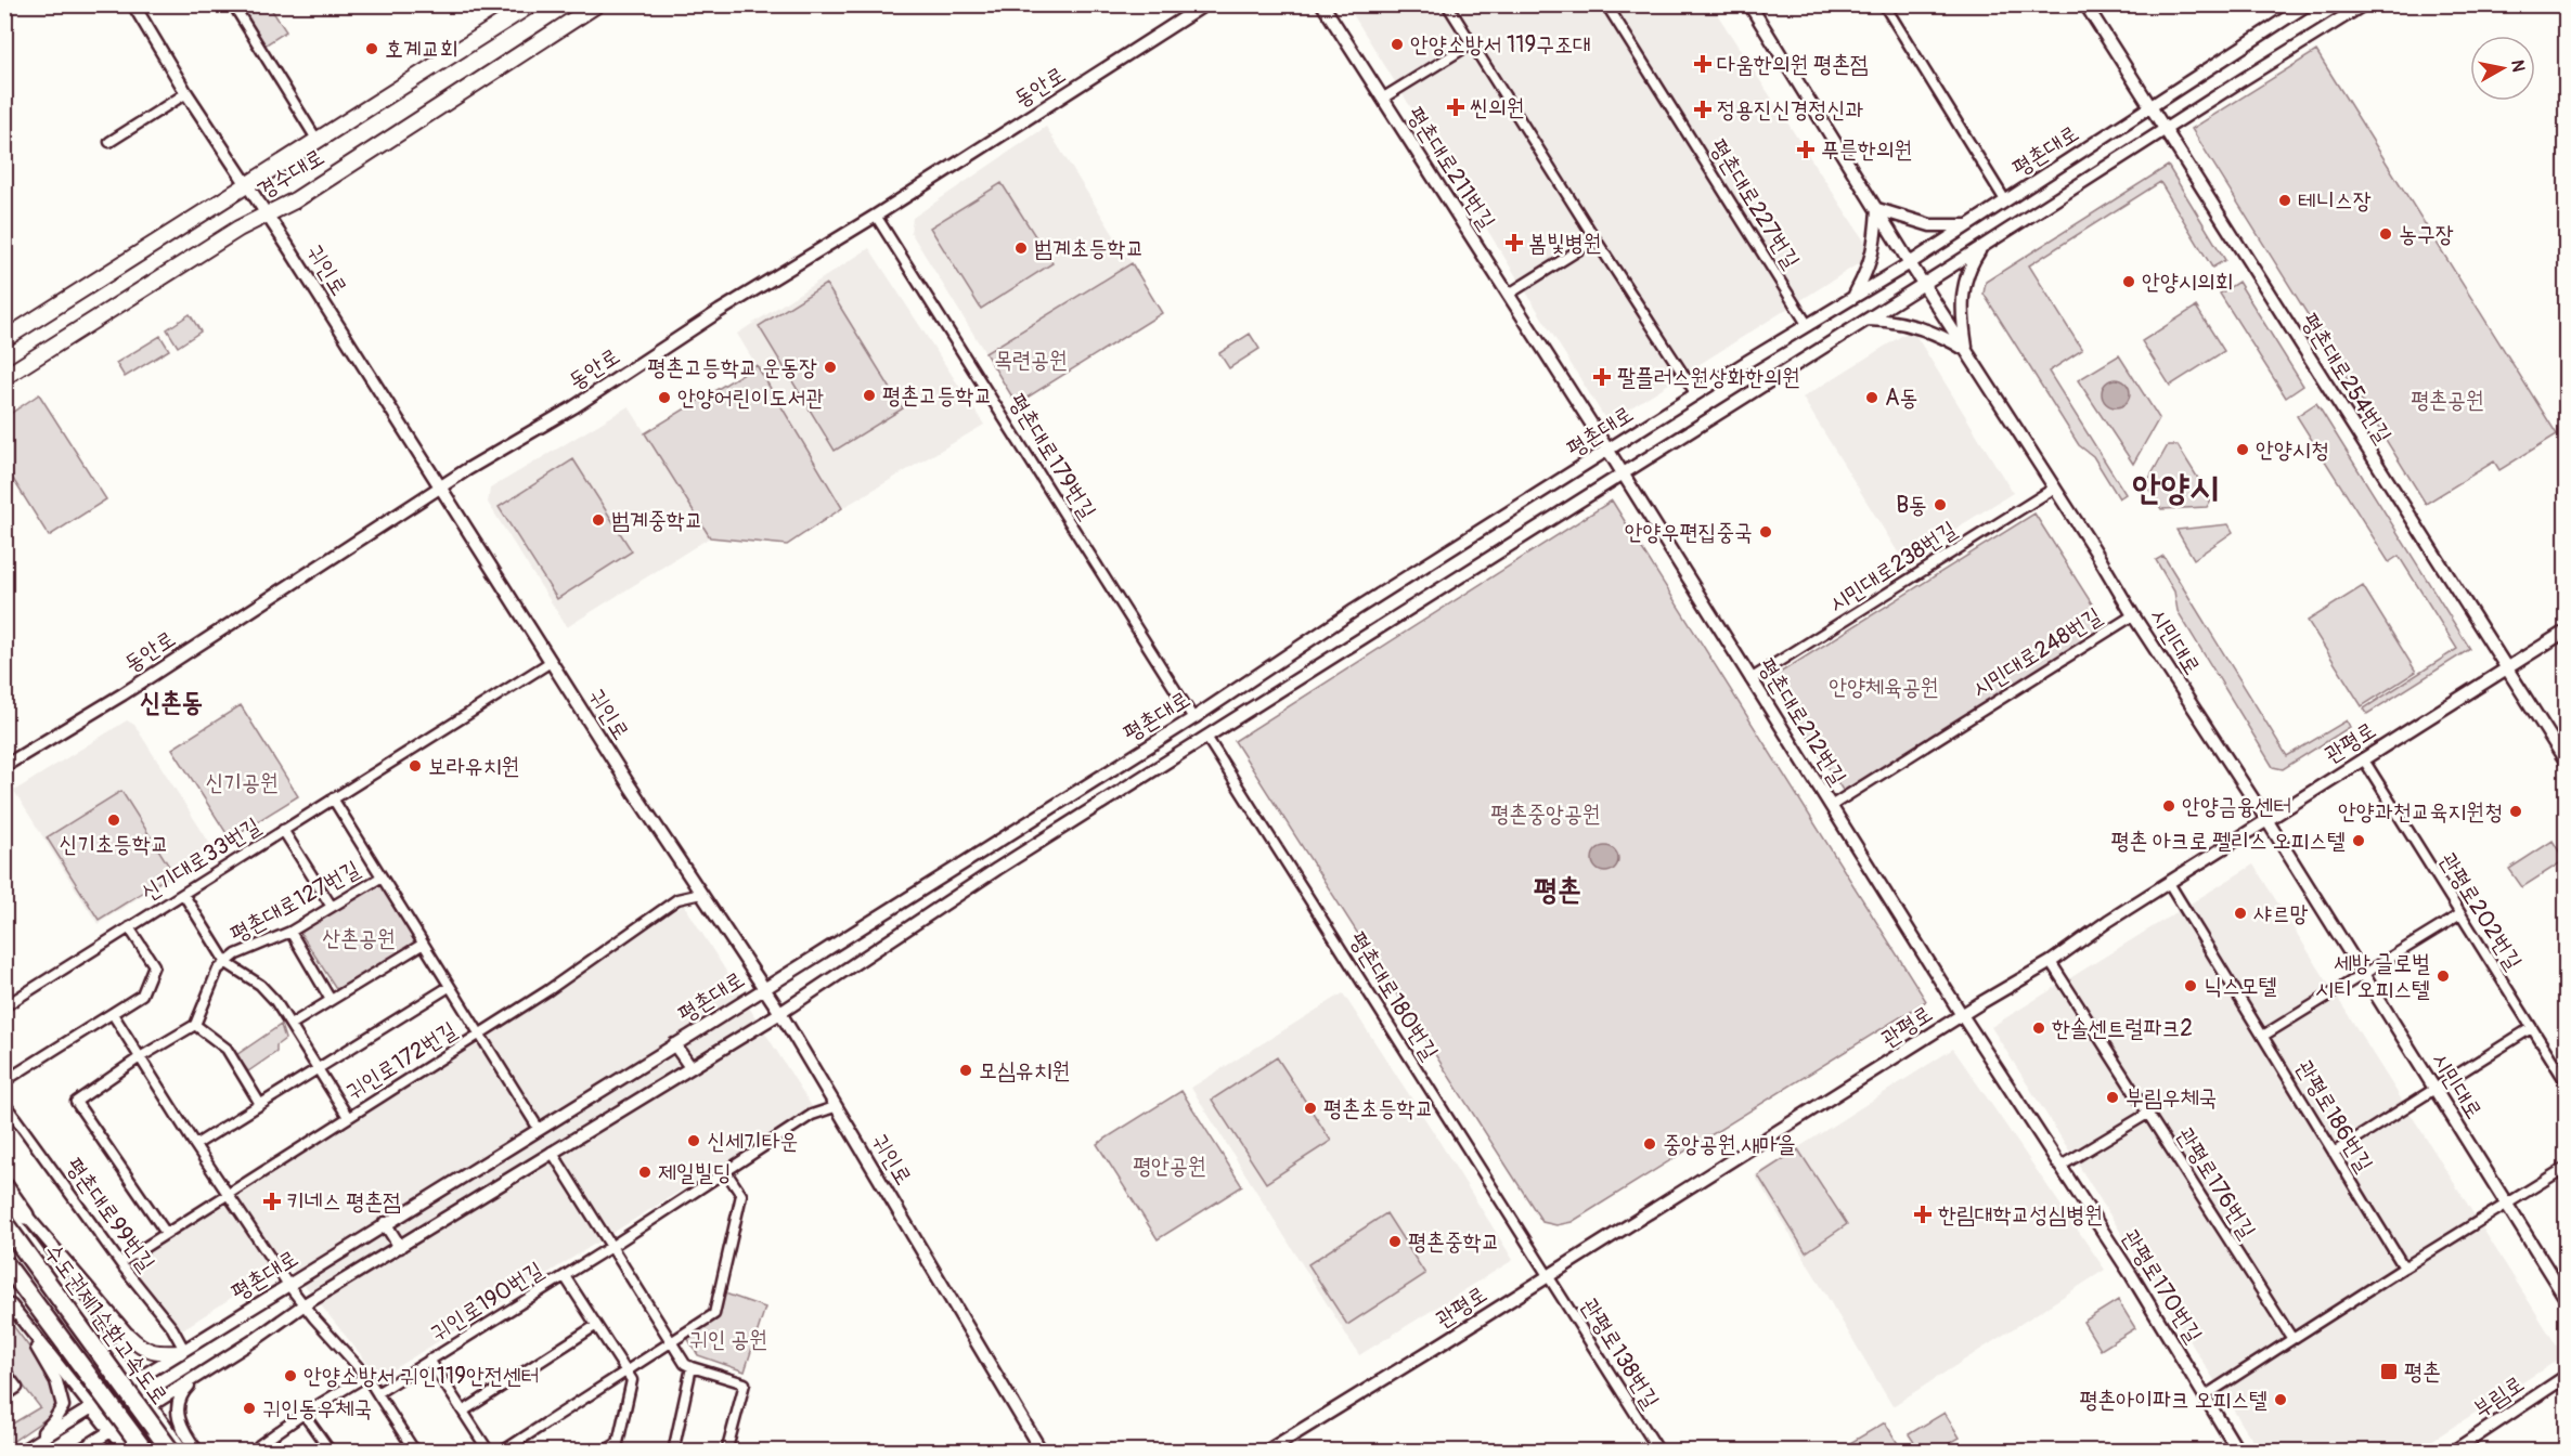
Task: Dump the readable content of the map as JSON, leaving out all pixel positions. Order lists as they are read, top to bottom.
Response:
{
  "streets": {
    "highway": ["수도권제1순환고속도로"],
    "main road": ["경수대로"],
    "street": [
      "동안로",
      "평촌대로",
      "평촌대로211번길",
      "평촌대로227번길",
      "귀인로",
      "평촌대로254번길",
      "평촌대로179번길",
      "시민대로238번길",
      "시민대로",
      "시민대로248번길",
      "평촌대로212번길",
      "관평로",
      "신기대로33번길",
      "평촌대로127번길",
      "관평로202번길",
      "평촌대로180번길",
      "귀인로172번길",
      "관평로186번길",
      "관평로176번길",
      "평촌대로99번길",
      "관평로170번길",
      "귀인로190번길",
      "관평로138번길",
      "부림로"
    ]
  },
  "crossings": [
    ["동안로", "귀인로"],
    ["동안로", "평촌대로179번길"],
    ["평촌대로", "평촌대로211번길"],
    ["평촌대로", "평촌대로227번길"],
    ["평촌대로", "귀인로"],
    ["평촌대로", "평촌대로254번길"],
    ["평촌대로", "평촌대로179번길"],
    ["평촌대로", "시민대로"],
    ["평촌대로", "평촌대로212번길"],
    ["평촌대로", "평촌대로127번길"],
    ["평촌대로", "평촌대로180번길"],
    ["평촌대로", "평촌대로99번길"],
    ["평촌대로211번길", "평촌대로212번길"],
    ["경수대로", "귀인로"],
    ["귀인로", "신기대로33번길"],
    ["귀인로", "귀인로172번길"],
    ["귀인로", "귀인로190번길"],
    ["평촌대로254번길", "관평로"],
    ["시민대로238번길", "시민대로"],
    ["시민대로238번길", "평촌대로212번길"],
    ["시민대로", "시민대로248번길"],
    ["시민대로", "관평로"],
    ["시민대로248번길", "평촌대로212번길"],
    ["평촌대로212번길", "관평로"],
    ["평촌대로212번길", "관평로170번길"],
    ["관평로", "관평로202번길"],
    ["관평로", "평촌대로180번길"],
    ["관평로", "관평로186번길"],
    ["관평로", "관평로176번길"],
    ["관평로", "관평로170번길"],
    ["관평로", "관평로138번길"],
    ["평촌대로127번길", "귀인로172번길"],
    ["평촌대로180번길", "관평로138번길"],
    ["귀인로172번길", "평촌대로99번길"]
  ],
  "districts": ["안양시", "신촌동", "평촌"],
  "parks": [
    "목련공원",
    "평촌공원",
    "안양체육공원",
    "신기공원",
    "평촌중앙공원",
    "산촌공원",
    "평안공원",
    "귀인 공원"
  ],
  "places": {
    "other": [
      "안양소방서 119구조대",
      "호계교회",
      "테니스장",
      "농구장",
      "범계초등학교",
      "안양시의회",
      "평촌고등학교 운동장",
      "평촌고등학교",
      "안양어린이도서관",
      "A동",
      "안양시청",
      "B동",
      "범계중학교",
      "안양우편집중국",
      "보라유치원",
      "안양금융센터",
      "안양과천교육지원청",
      "신기초등학교",
      "평촌 아크로 펠리스 오피스텔",
      "샤르망",
      "세방 글로벌 시티 오피스텔",
      "닉스모텔",
      "한솔센트럴파크2",
      "모심유치원",
      "부림우체국",
      "평촌초등학교",
      "신세기타운",
      "중앙공원 새마을",
      "제일빌딩",
      "평촌중학교",
      "안양소방서 귀인119안전센터",
      "평촌아이파크 오피스텔",
      "귀인동우체국"
    ],
    "health": [
      "다움한의원 평촌점",
      "씬의원",
      "정용진신경정신과",
      "푸른한의원",
      "봄빛병원",
      "팔플러스원상화한의원",
      "키네스 평촌점",
      "한림대학교성심병원"
    ],
    "transit": ["평촌"]
  },
  "north": "right"
}
